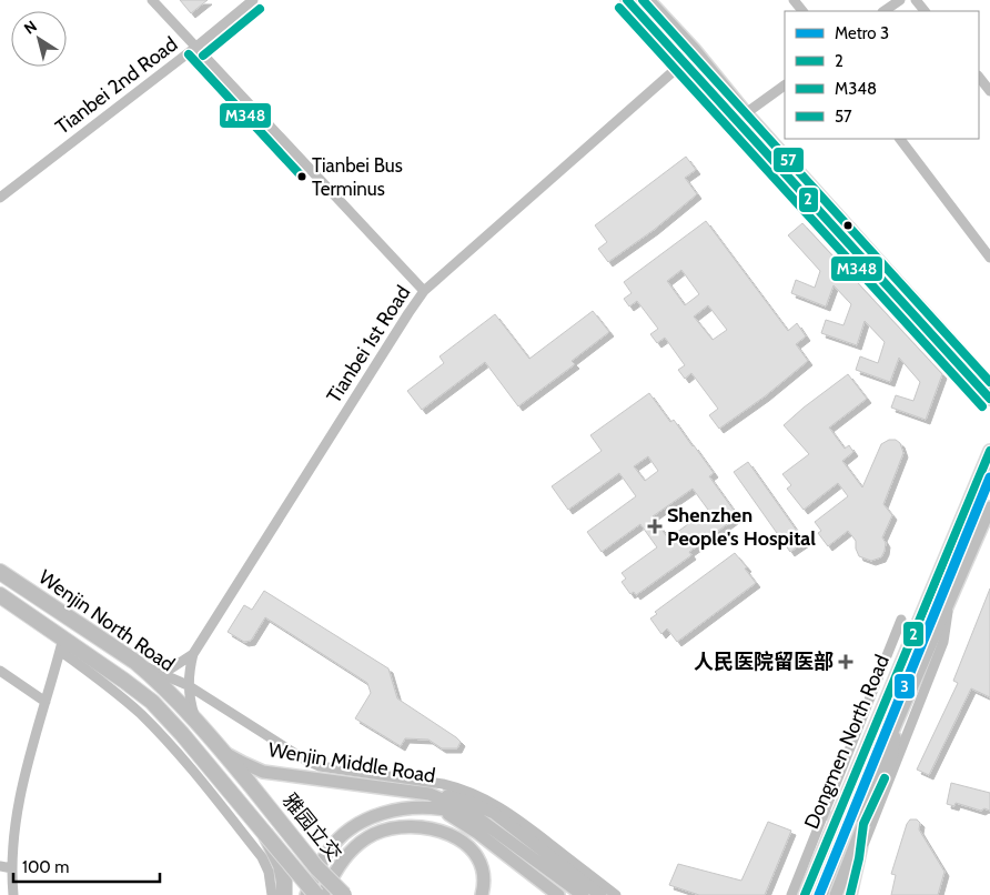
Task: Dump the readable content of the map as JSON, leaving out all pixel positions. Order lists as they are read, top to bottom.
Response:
{
  "streets": {
    "highway": ["Wenjin North Road", "雅园立交"],
    "main road": ["Dongmen North Road", "Wenjin Middle Road"],
    "street": ["Tianbei 2nd Road", "Tianbei 1st Road"]
  },
  "crossings": [
    ["Tianbei 1st Road", "Wenjin North Road"],
    ["Wenjin North Road", "Wenjin Middle Road"],
    ["Wenjin North Road", "雅园立交"]
  ],
  "places": {
    "other": ["Tianbei Bus Terminus"],
    "health": ["Shenzhen People's Hospital", "人民医院留医部"]
  },
  "lines": [
    "transit line 2",
    "transit line 57",
    "transit line M348",
    "metro line 3"
  ],
  "legend": [
    "Metro 3",
    "2",
    "M348",
    "57"
  ],
  "scale_bar": "100 m",
  "north": "top left"
}
